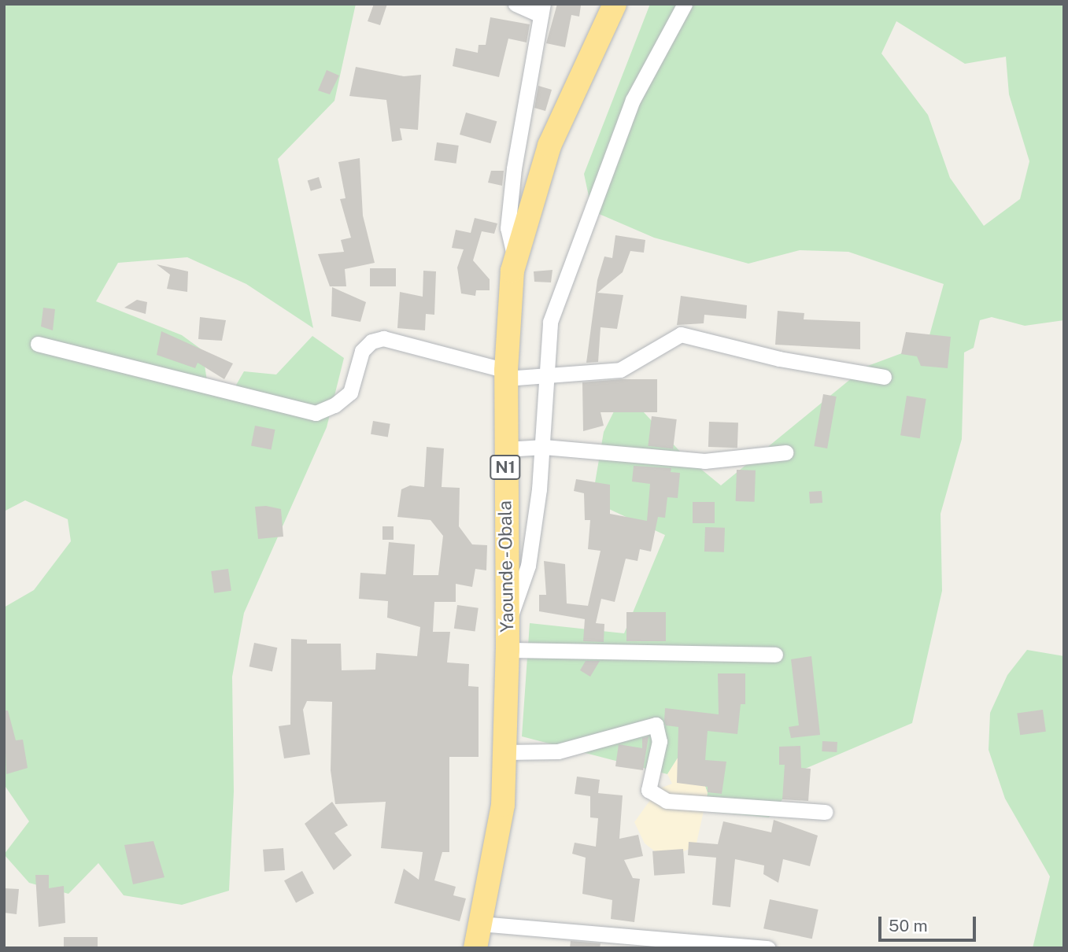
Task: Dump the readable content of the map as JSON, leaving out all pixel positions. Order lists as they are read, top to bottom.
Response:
{
  "streets": {
    "highway": ["N1", "Yaounde - Obala"]
  },
  "scale_bar": "50 m"
}
